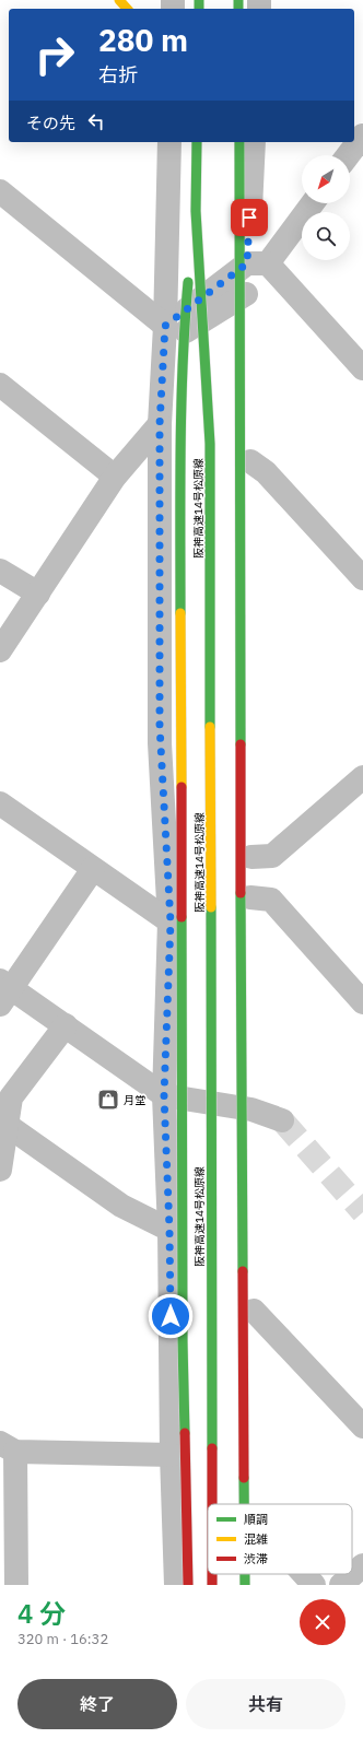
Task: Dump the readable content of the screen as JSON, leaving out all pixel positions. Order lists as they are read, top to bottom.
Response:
{
  "streets": {
    "main road": ["阪神高速14号松原線"]
  },
  "places": {
    "shop": ["月堂"]
  },
  "legend": ["順調", "混雑", "渋滞"],
  "north": "bottom left",
  "page": {
    "turn": ["280 m", "右折"],
    "then": "その先",
    "heading": ["4 分", "320 m · 16:32"],
    "buttons": ["終了", "共有"]
  }
}
